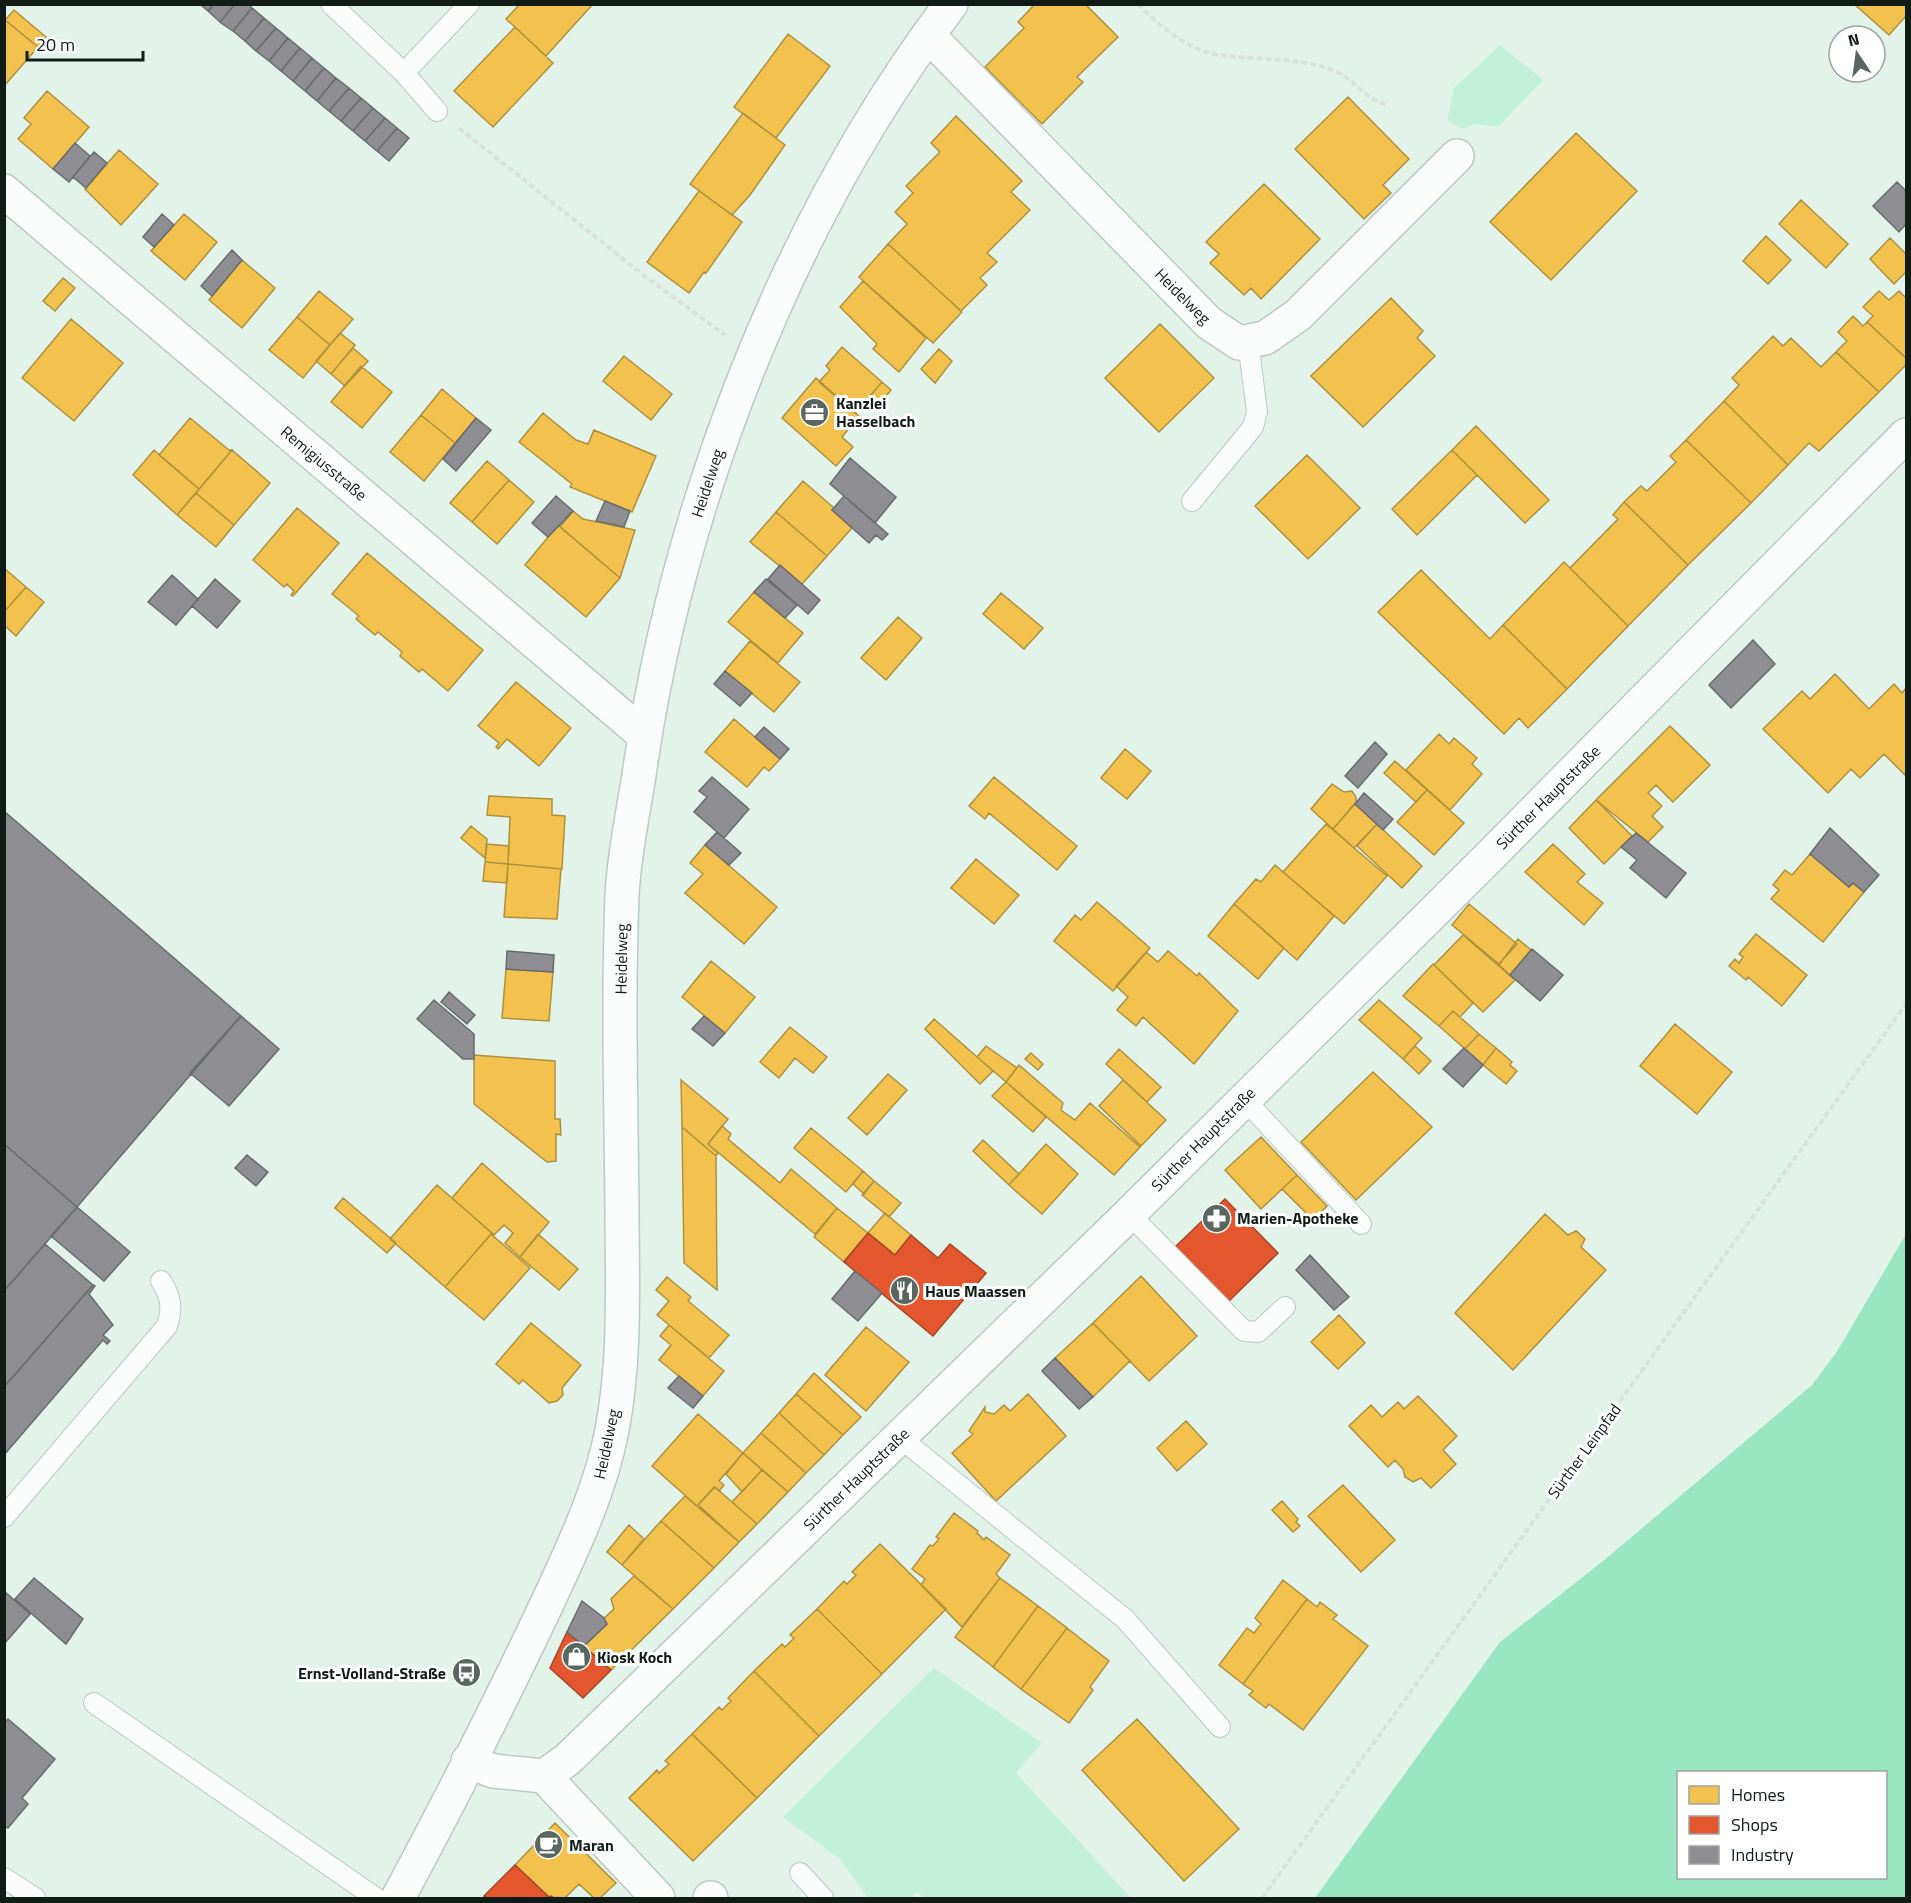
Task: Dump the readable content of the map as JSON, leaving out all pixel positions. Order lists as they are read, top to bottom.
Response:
{
  "streets": {
    "street": ["Heidelweg", "Remigiusstraße", "Sürther Hauptstraße"],
    "path": ["Sürther Leinpfad"]
  },
  "crossings": [
    ["Heidelweg", "Remigiusstraße"]
  ],
  "places": {
    "office": ["Kanzlei Hasselbach"],
    "pharmacy": ["Marien-Apotheke"],
    "restaurant": ["Haus Maassen"],
    "shop": ["Kiosk Koch"],
    "bus stop": ["Ernst-Volland-Straße"],
    "cafe": ["Maran"]
  },
  "legend": ["Homes", "Shops", "Industry"],
  "scale_bar": "20 m",
  "north": "top"
}
